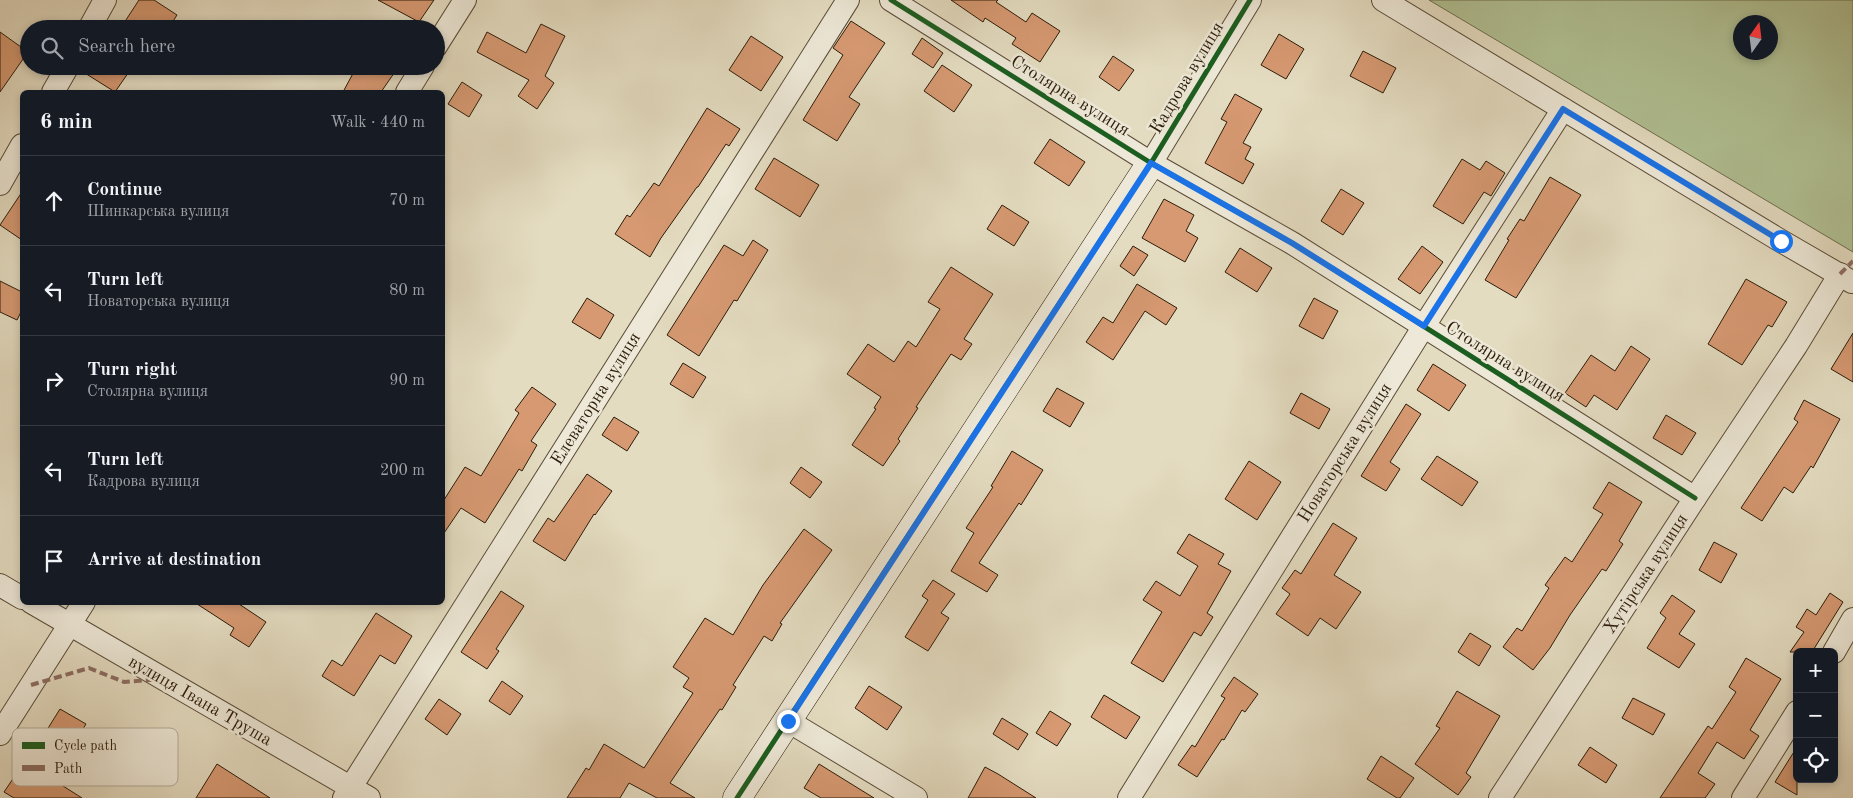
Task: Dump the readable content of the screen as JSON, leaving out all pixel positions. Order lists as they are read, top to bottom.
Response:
{
  "streets": {
    "street": [
      "Кадрова вулиця",
      "Столярна вулиця",
      "Елеваторна вулиця",
      "Новаторська вулиця",
      "Хутірська вулиця",
      "вулиця Івана Труша"
    ]
  },
  "crossings": [
    ["Кадрова вулиця", "Столярна вулиця"],
    ["Столярна вулиця", "Новаторська вулиця"],
    ["Столярна вулиця", "Хутірська вулиця"],
    ["Елеваторна вулиця", "вулиця Івана Труша"]
  ],
  "legend": ["Cycle path", "Path"],
  "north": "top",
  "page": {
    "search": "Search here",
    "heading": ["6 min", "Walk · 440 m"],
    "list": [
      ["Continue", "Шинкарська вулиця", "70 m"],
      ["Turn left", "Новаторська вулиця", "80 m"],
      ["Turn right", "Столярна вулиця", "90 m"],
      ["Turn left", "Кадрова вулиця", "200 m"],
      "Arrive at destination"
    ],
    "map_buttons": ["+", "−"]
  }
}
